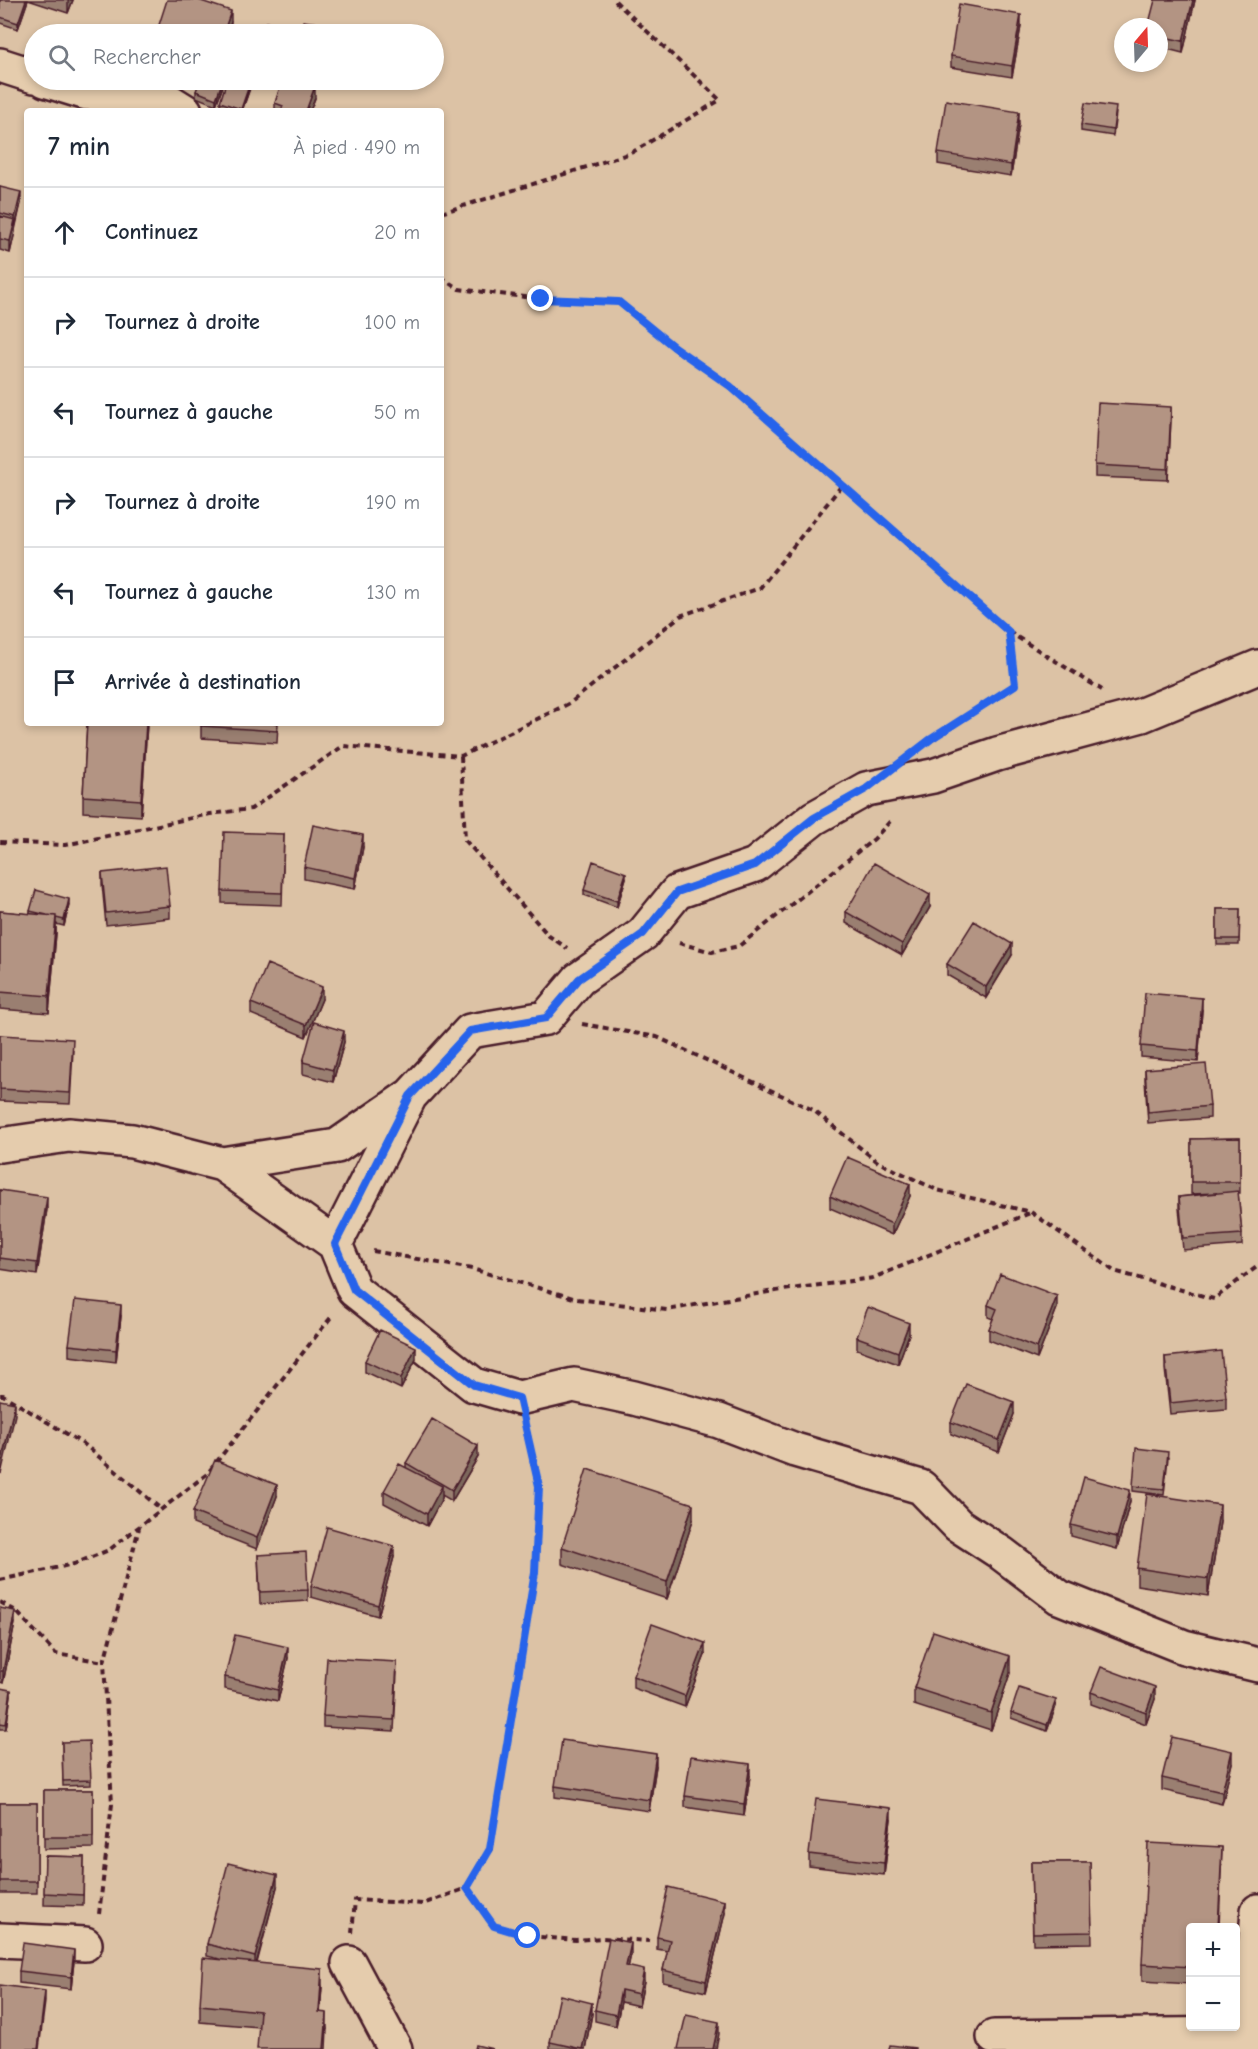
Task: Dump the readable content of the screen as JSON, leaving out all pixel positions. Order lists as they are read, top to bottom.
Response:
{
  "north": "top",
  "page": {
    "search": "Rechercher",
    "heading": ["7 min", "À pied · 490 m"],
    "list": [
      ["Continuez", "20 m"],
      ["Tournez à droite", "100 m"],
      ["Tournez à gauche", "50 m"],
      ["Tournez à droite", "190 m"],
      ["Tournez à gauche", "130 m"],
      "Arrivée à destination"
    ],
    "map_buttons": ["+", "−"]
  }
}
